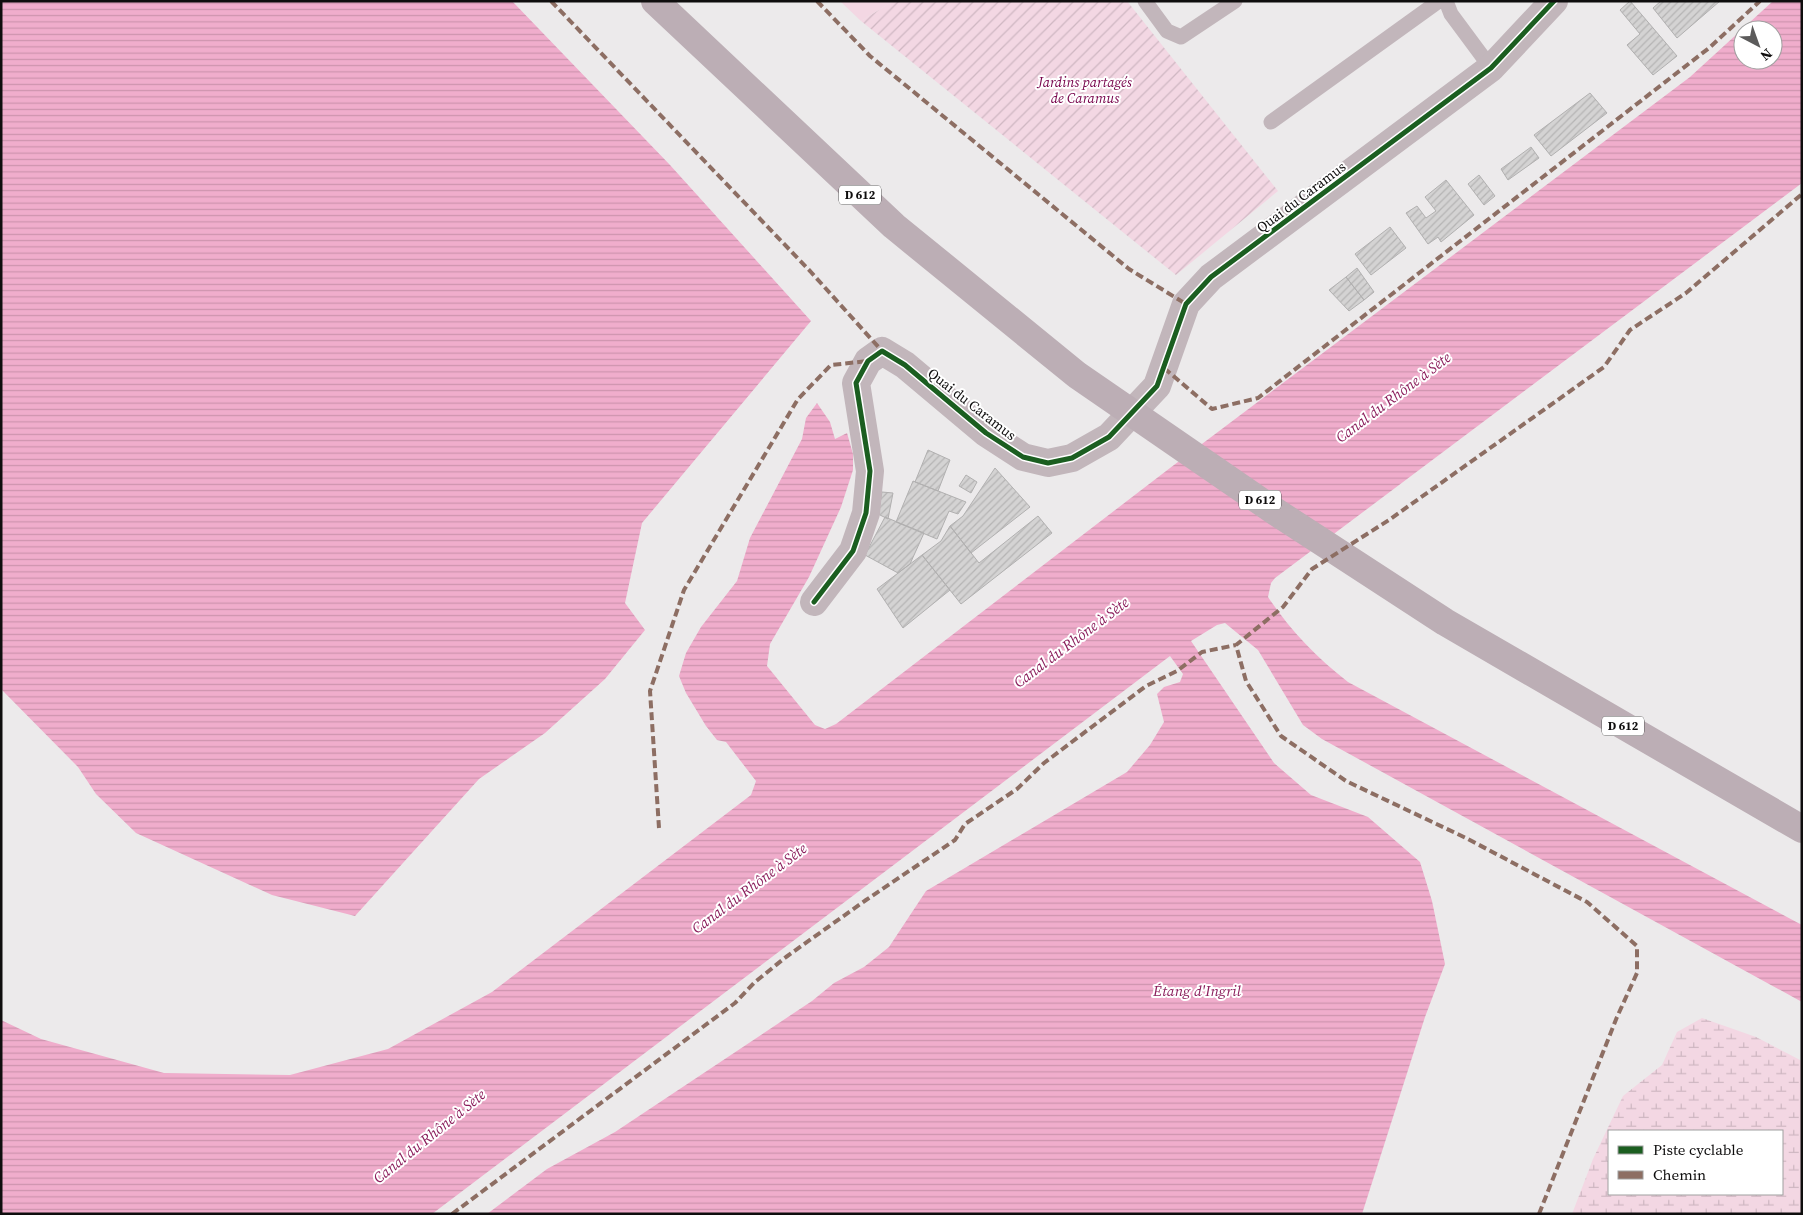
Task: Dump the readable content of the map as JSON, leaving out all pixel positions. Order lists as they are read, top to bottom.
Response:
{
  "streets": {
    "main road": ["D 612"],
    "street": ["Quai du Caramus"]
  },
  "water": ["Canal du Rhône à Sète", "Étang d'Ingril"],
  "parks": ["Jardins partagés de Caramus"],
  "legend": ["Piste cyclable", "Chemin"],
  "north": "bottom right"
}
